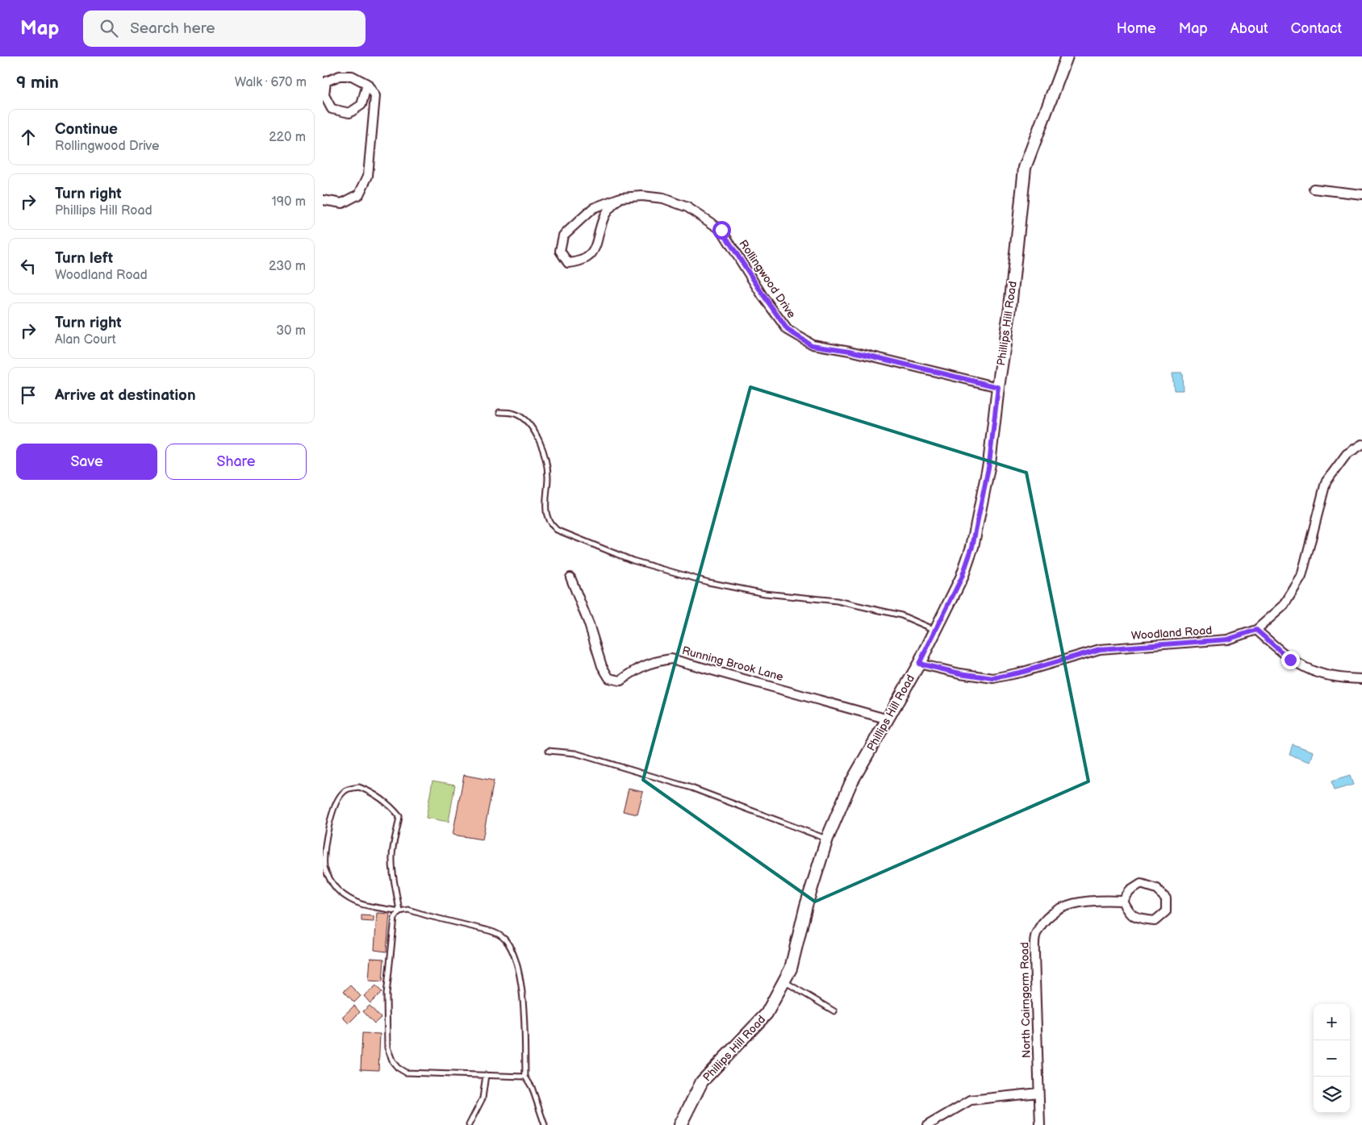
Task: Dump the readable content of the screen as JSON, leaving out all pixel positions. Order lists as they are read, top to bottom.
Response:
{
  "streets": {
    "street": [
      "Rollingwood Drive",
      "Phillips Hill Road",
      "Woodland Road",
      "Running Brook Lane",
      "North Cairngorm Road"
    ]
  },
  "crossings": [
    ["Rollingwood Drive", "Phillips Hill Road"],
    ["Phillips Hill Road", "Woodland Road"],
    ["Phillips Hill Road", "Running Brook Lane"]
  ],
  "page": {
    "header": "Map",
    "search": "Search here",
    "nav": [
      "Home",
      "Map",
      "About",
      "Contact"
    ],
    "heading": ["9 min", "Walk · 670 m"],
    "list": [
      ["Continue", "Rollingwood Drive", "220 m"],
      ["Turn right", "Phillips Hill Road", "190 m"],
      ["Turn left", "Woodland Road", "230 m"],
      ["Turn right", "Alan Court", "30 m"],
      "Arrive at destination"
    ],
    "buttons": ["Save", "Share"],
    "map_buttons": ["+", "−"]
  }
}
